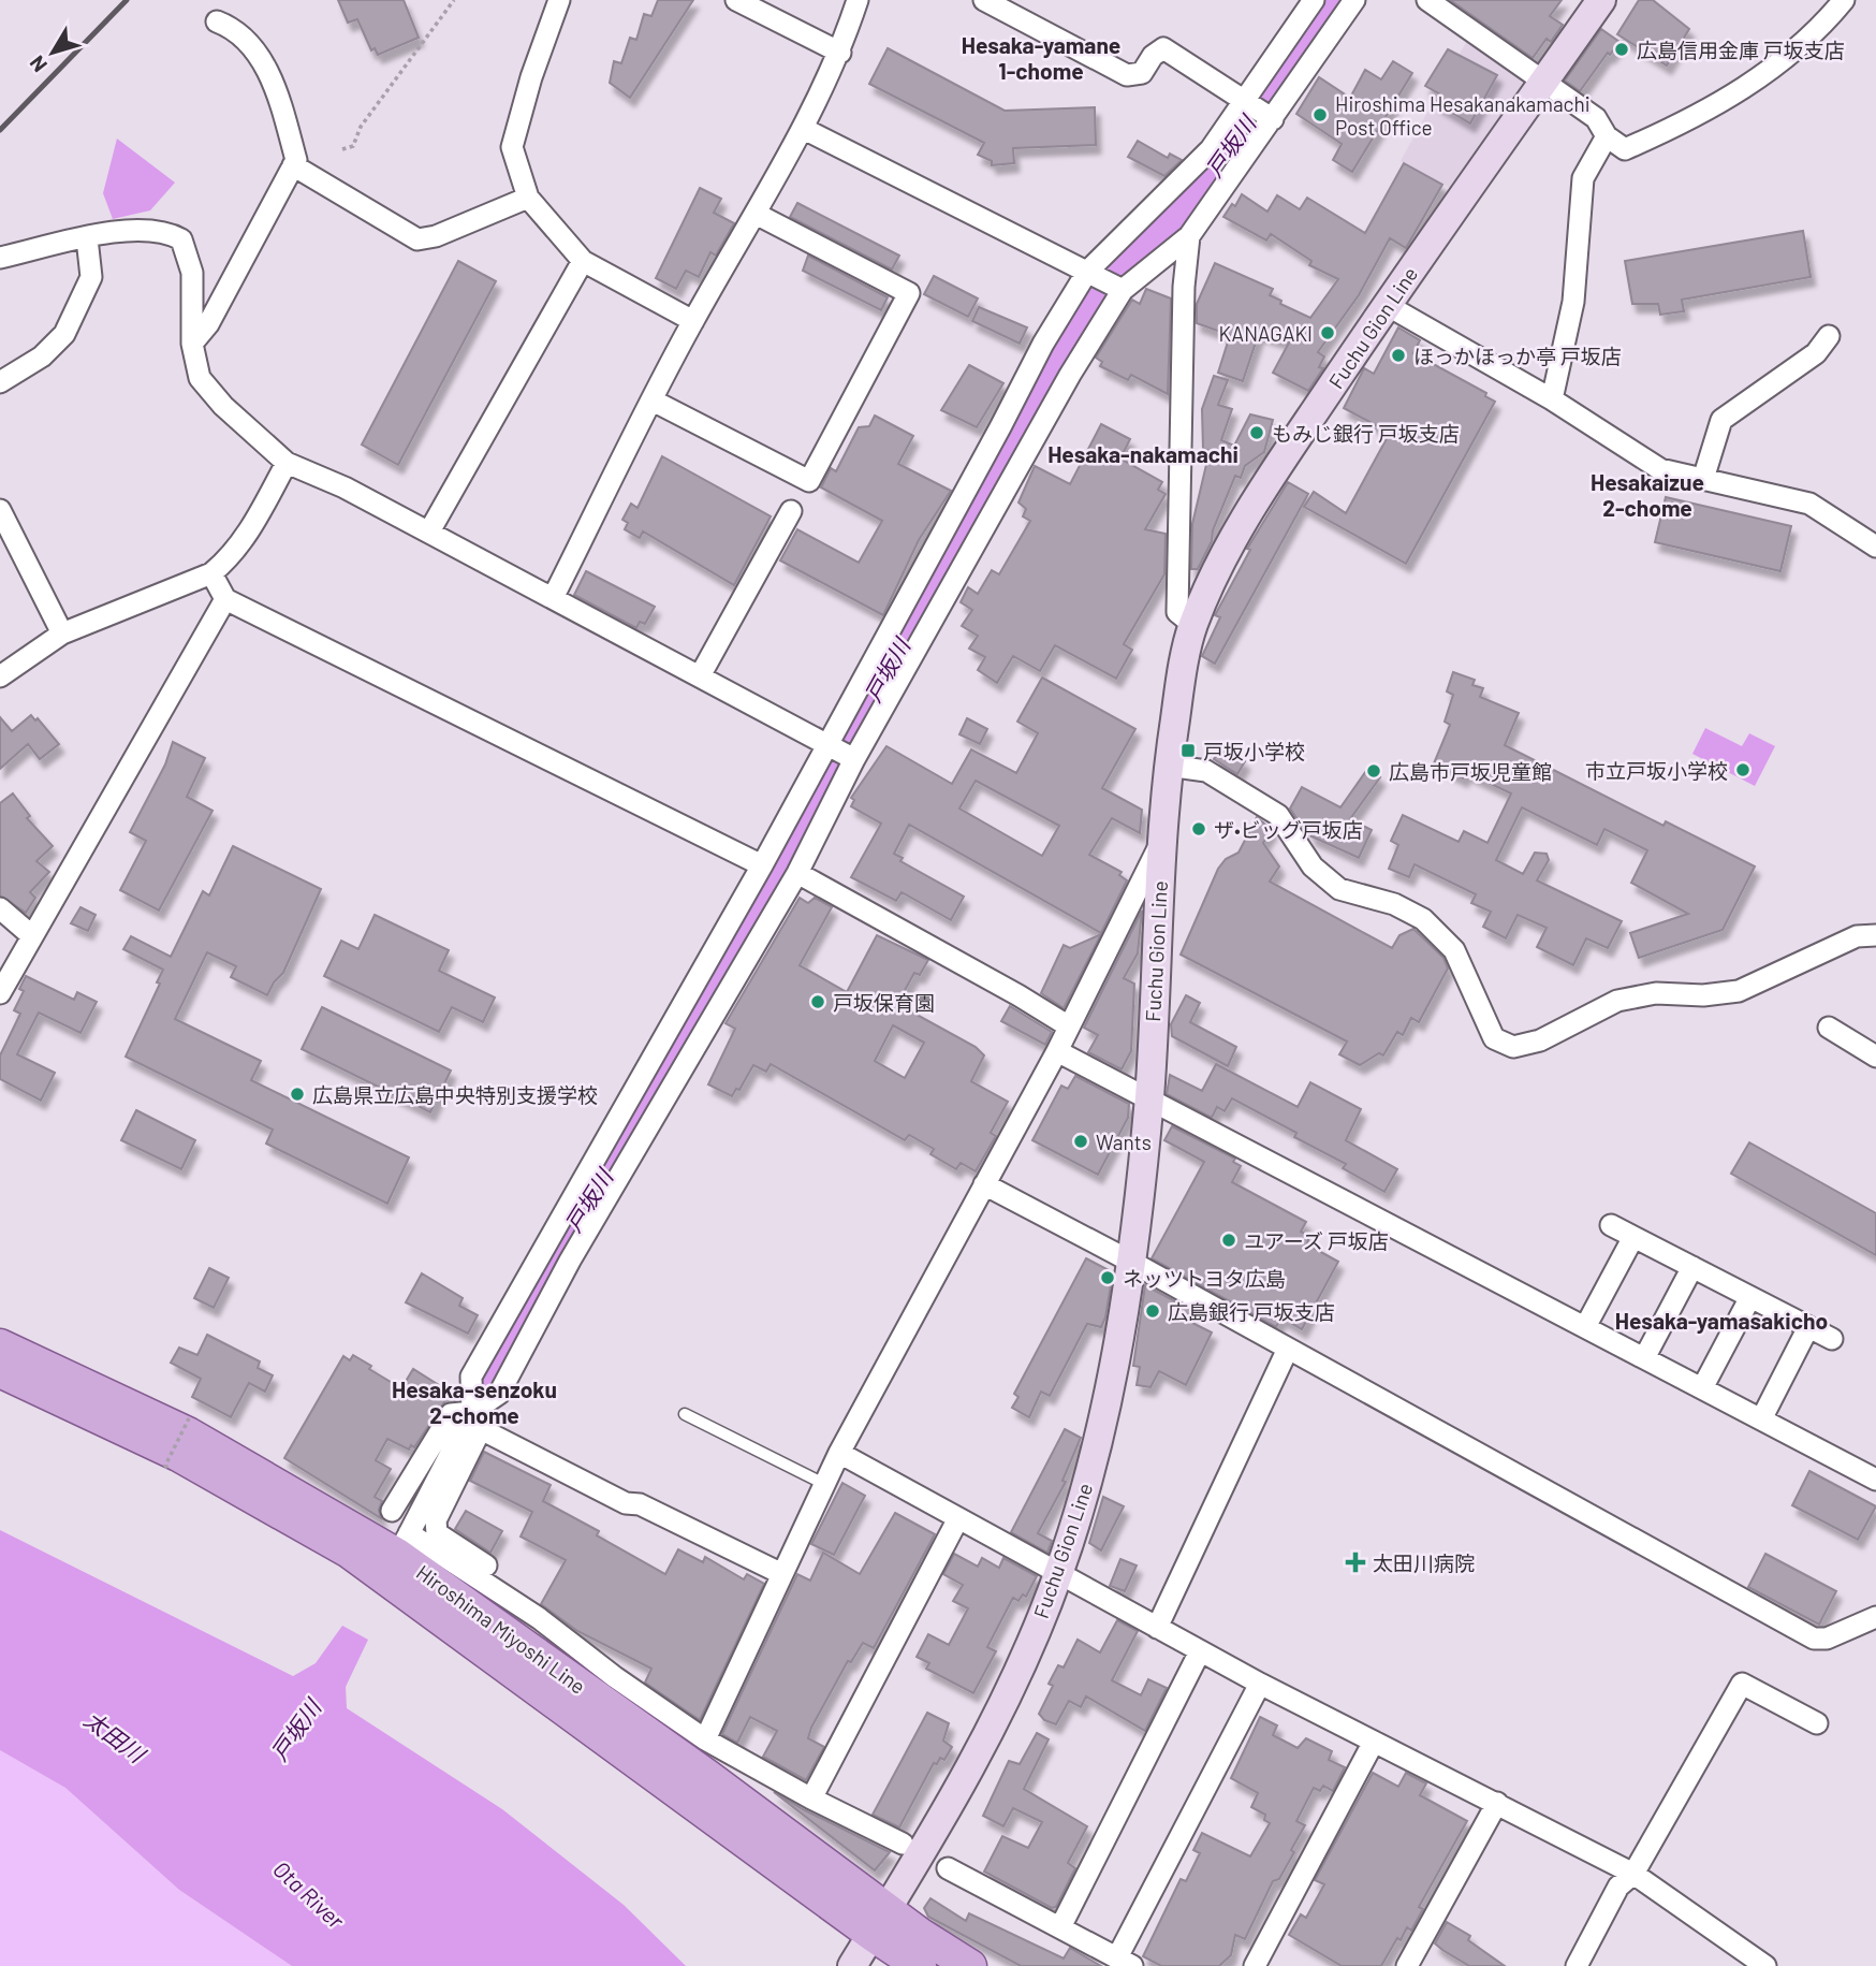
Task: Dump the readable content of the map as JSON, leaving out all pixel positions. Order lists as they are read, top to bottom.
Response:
{
  "streets": {
    "main road": ["Fuchu Gion Line", "Hiroshima Miyoshi Line"]
  },
  "crossings": [
    ["Fuchu Gion Line", "Hiroshima Miyoshi Line"]
  ],
  "districts": [
    "Hesaka-yamane 1-chome",
    "Hesaka-nakamachi",
    "Hesakaizue 2-chome",
    "Hesaka-yamasakicho",
    "Hesaka-senzoku 2-chome"
  ],
  "water": ["戸坂川", "太田川", "Ota River"],
  "places": {
    "other": [
      "広島信用金庫 戸坂支店",
      "Hiroshima Hesakanakamachi Post Office",
      "KANAGAKI",
      "ほっかほっか亭 戸坂店",
      "もみじ銀行 戸坂支店",
      "市立戸坂小学校",
      "広島市戸坂児童館",
      "ザ•ビッグ戸坂店",
      "戸坂保育園",
      "広島県立広島中央特別支援学校",
      "Wants",
      "ユアーズ 戸坂店",
      "ネッツトヨタ広島",
      "広島銀行 戸坂支店"
    ],
    "transit": ["戸坂小学校"],
    "health": ["太田川病院"]
  },
  "north": "bottom left"
}
